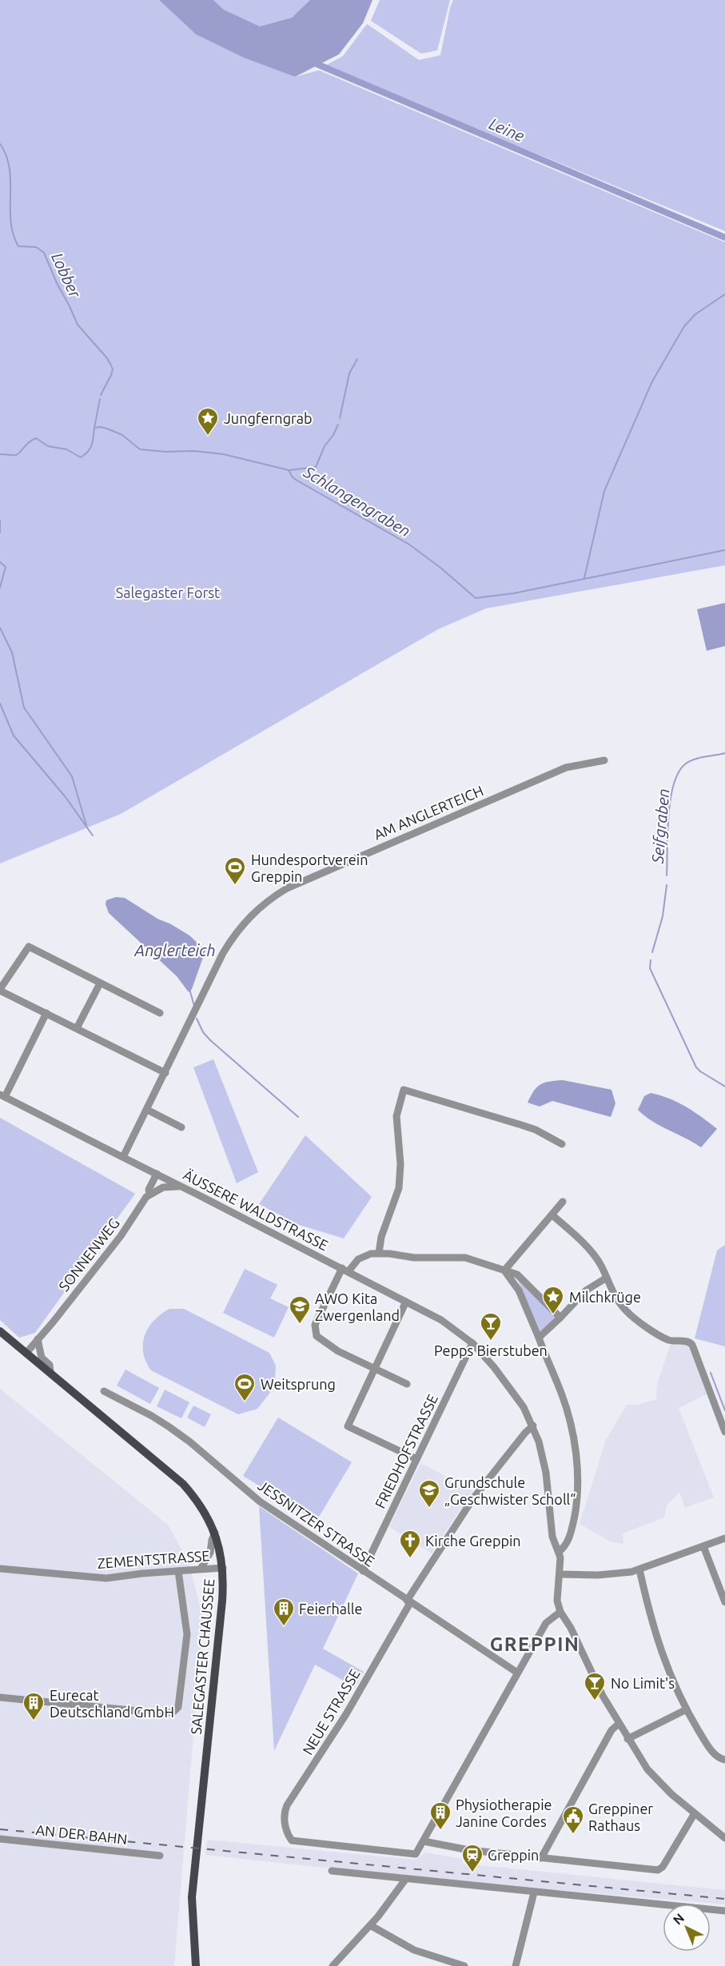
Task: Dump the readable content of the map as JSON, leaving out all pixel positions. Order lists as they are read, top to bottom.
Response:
{
  "streets": {
    "main road": ["SALEGASTER CHAUSSEE"],
    "street": [
      "AM ANGLERTEICH",
      "ÄUSSERE WALDSTRASSE",
      "SONNENWEG",
      "FRIEDHOFSTRASSE",
      "JESSNITZER STRASSE",
      "ZEMENTSTRASSE",
      "NEUE STRASSE",
      "AN DER BAHN"
    ]
  },
  "crossings": [
    ["AM ANGLERTEICH", "ÄUSSERE WALDSTRASSE"],
    ["ÄUSSERE WALDSTRASSE", "FRIEDHOFSTRASSE"],
    ["ÄUSSERE WALDSTRASSE", "NEUE STRASSE"],
    ["SONNENWEG", "SALEGASTER CHAUSSEE"],
    ["FRIEDHOFSTRASSE", "JESSNITZER STRASSE"],
    ["JESSNITZER STRASSE", "NEUE STRASSE"],
    ["ZEMENTSTRASSE", "SALEGASTER CHAUSSEE"]
  ],
  "districts": ["GREPPIN"],
  "water": [
    "Leine",
    "Lobber",
    "Schlangengraben",
    "Seifgraben",
    "Anglerteich"
  ],
  "parks": ["Salegaster Forst"],
  "places": {
    "place": ["Jungferngrab", "Milchkrüge"],
    "sports": ["Hundesportverein Greppin", "Weitsprung"],
    "school or university": ["AWO Kita Zwergenland", "Grundschule „Geschwister Scholl“"],
    "bar": ["Pepps Bierstuben", "No Limit's"],
    "church": ["Kirche Greppin"],
    "building": ["Feierhalle", "Eurecat Deutschland GmbH", "Physiotherapie Janine Cordes"],
    "public building": ["Greppiner Rathaus"],
    "station": ["Greppin"]
  },
  "north": "top left"
}
